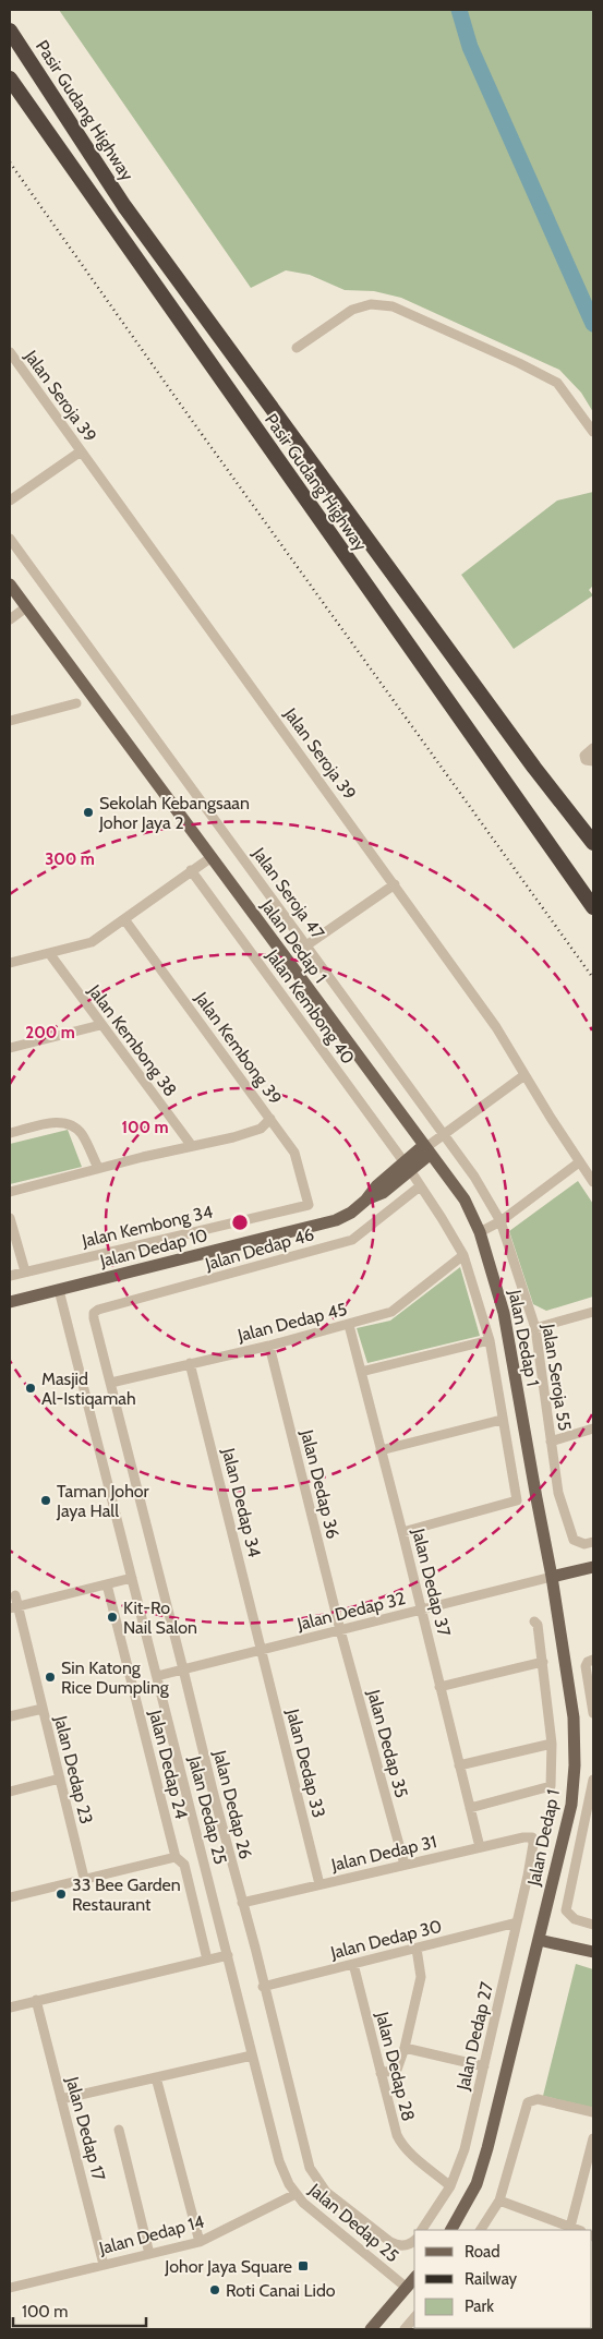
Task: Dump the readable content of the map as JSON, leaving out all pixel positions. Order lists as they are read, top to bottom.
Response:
{
  "streets": {
    "highway": ["Pasir Gudang Highway"],
    "main road": ["Jalan Dedap 1", "Jalan Dedap 10"],
    "street": [
      "Jalan Seroja 39",
      "Jalan Seroja 47",
      "Jalan Kembong 40",
      "Jalan Kembong 38",
      "Jalan Kembong 39",
      "Jalan Kembong 34",
      "Jalan Dedap 46",
      "Jalan Dedap 45",
      "Jalan Seroja 55",
      "Jalan Dedap 36",
      "Jalan Dedap 34",
      "Jalan Dedap 37",
      "Jalan Dedap 32",
      "Jalan Dedap 35",
      "Jalan Dedap 33",
      "Jalan Dedap 24",
      "Jalan Dedap 23",
      "Jalan Dedap 26",
      "Jalan Dedap 25",
      "Jalan Dedap 31",
      "Jalan Dedap 30",
      "Jalan Dedap 27",
      "Jalan Dedap 28",
      "Jalan Dedap 17",
      "Jalan Dedap 14"
    ]
  },
  "crossings": [
    ["Jalan Seroja 47", "Jalan Seroja 55"],
    ["Jalan Dedap 1", "Jalan Dedap 10"],
    ["Jalan Dedap 1", "Jalan Dedap 32"],
    ["Jalan Kembong 40", "Jalan Dedap 10"],
    ["Jalan Kembong 40", "Jalan Dedap 46"],
    ["Jalan Kembong 40", "Jalan Dedap 45"],
    ["Jalan Kembong 40", "Jalan Dedap 37"],
    ["Jalan Kembong 39", "Jalan Kembong 34"],
    ["Jalan Dedap 10", "Jalan Dedap 25"],
    ["Jalan Dedap 46", "Jalan Dedap 26"],
    ["Jalan Dedap 45", "Jalan Dedap 36"],
    ["Jalan Dedap 45", "Jalan Dedap 34"],
    ["Jalan Dedap 45", "Jalan Dedap 37"],
    ["Jalan Dedap 45", "Jalan Dedap 26"],
    ["Jalan Dedap 36", "Jalan Dedap 32"],
    ["Jalan Dedap 36", "Jalan Dedap 35"],
    ["Jalan Dedap 34", "Jalan Dedap 32"],
    ["Jalan Dedap 34", "Jalan Dedap 33"],
    ["Jalan Dedap 37", "Jalan Dedap 32"],
    ["Jalan Dedap 37", "Jalan Dedap 31"],
    ["Jalan Dedap 32", "Jalan Dedap 35"],
    ["Jalan Dedap 32", "Jalan Dedap 33"],
    ["Jalan Dedap 32", "Jalan Dedap 26"],
    ["Jalan Dedap 32", "Jalan Dedap 25"],
    ["Jalan Dedap 35", "Jalan Dedap 31"],
    ["Jalan Dedap 33", "Jalan Dedap 31"],
    ["Jalan Dedap 26", "Jalan Dedap 31"],
    ["Jalan Dedap 26", "Jalan Dedap 30"],
    ["Jalan Dedap 25", "Jalan Dedap 14"],
    ["Jalan Dedap 31", "Jalan Dedap 27"],
    ["Jalan Dedap 30", "Jalan Dedap 27"],
    ["Jalan Dedap 30", "Jalan Dedap 28"],
    ["Jalan Dedap 27", "Jalan Dedap 28"],
    ["Jalan Dedap 17", "Jalan Dedap 14"]
  ],
  "places": {
    "other": [
      "Sekolah Kebangsaan Johor Jaya 2",
      "Masjid Al-Istiqamah",
      "Taman Johor Jaya Hall",
      "Kit-Ro Nail Salon",
      "Sin Katong Rice Dumpling",
      "33 Bee Garden Restaurant",
      "Roti Canai Lido"
    ],
    "transit": ["Johor Jaya Square"]
  },
  "legend": ["Road", "Railway", "Park"],
  "scale_bar": "100 m",
  "rings": ["300 m", "200 m", "100 m"]
}
